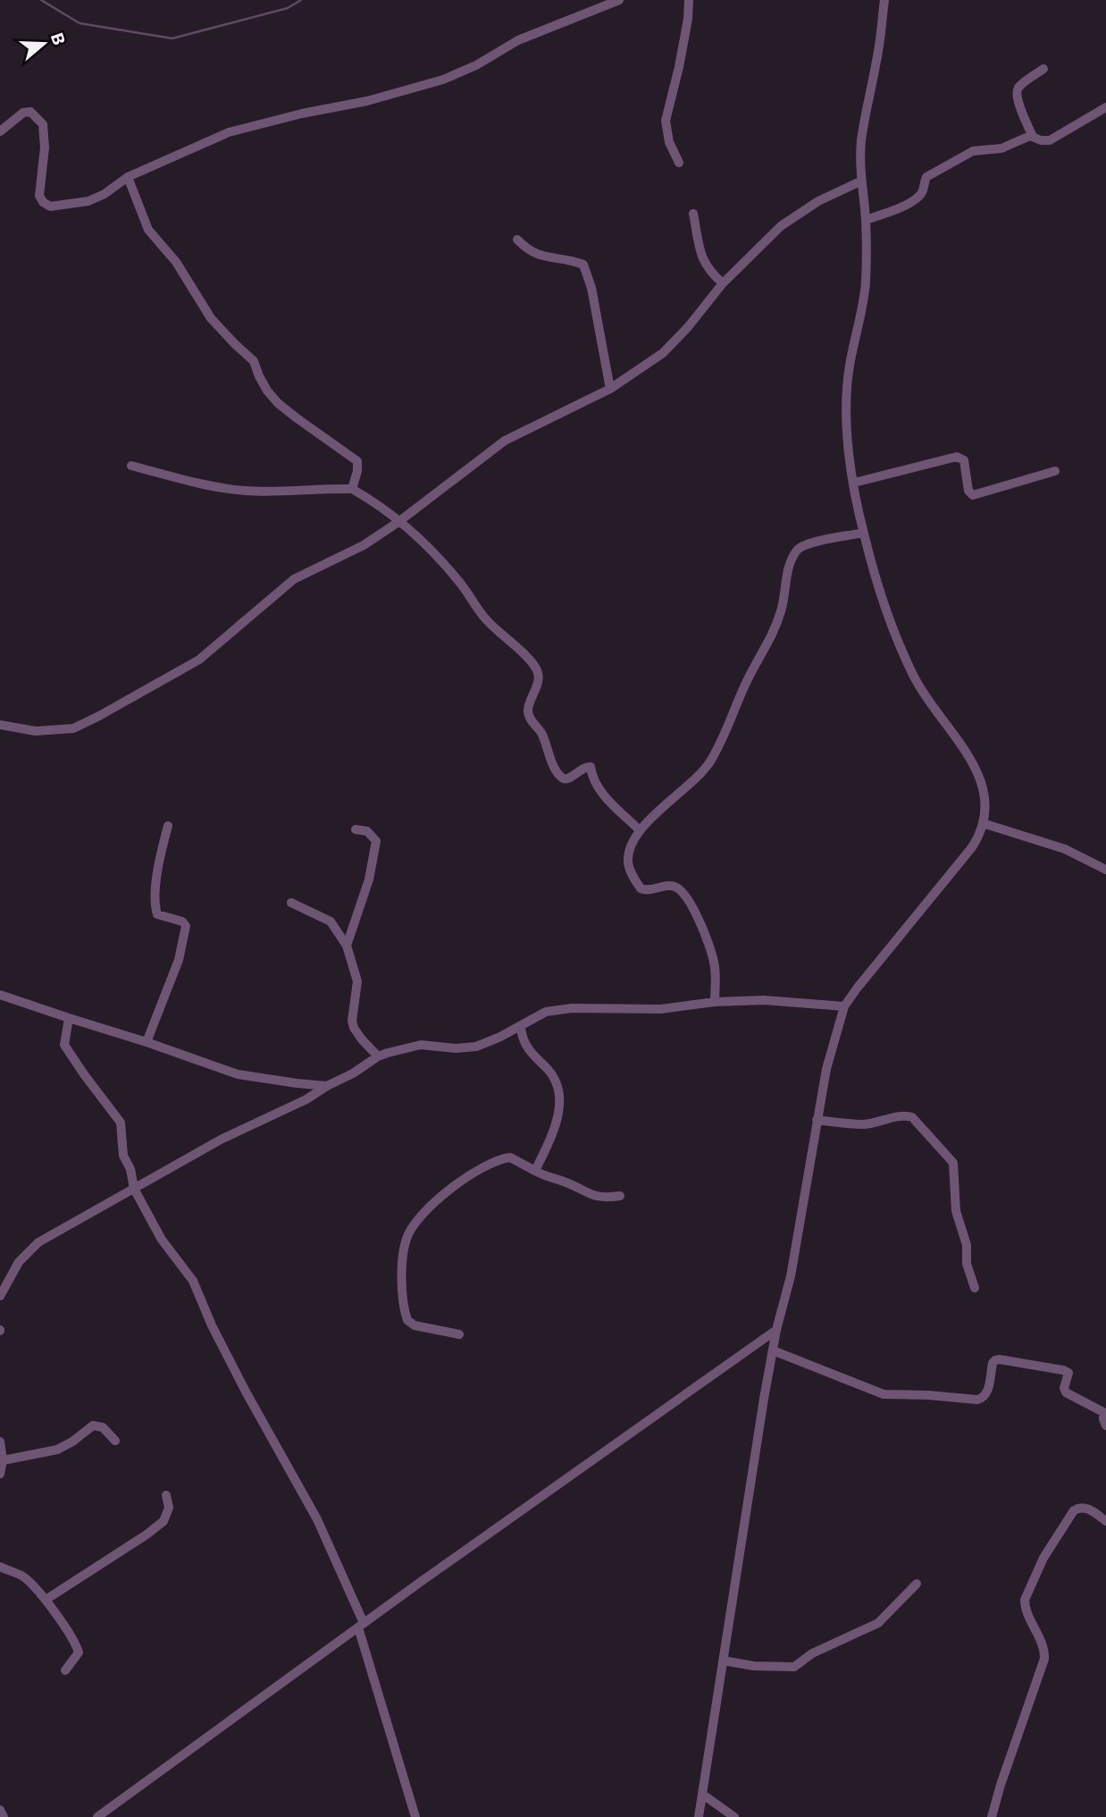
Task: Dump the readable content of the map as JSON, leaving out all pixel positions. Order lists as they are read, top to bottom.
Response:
{
  "north": "right"
}
